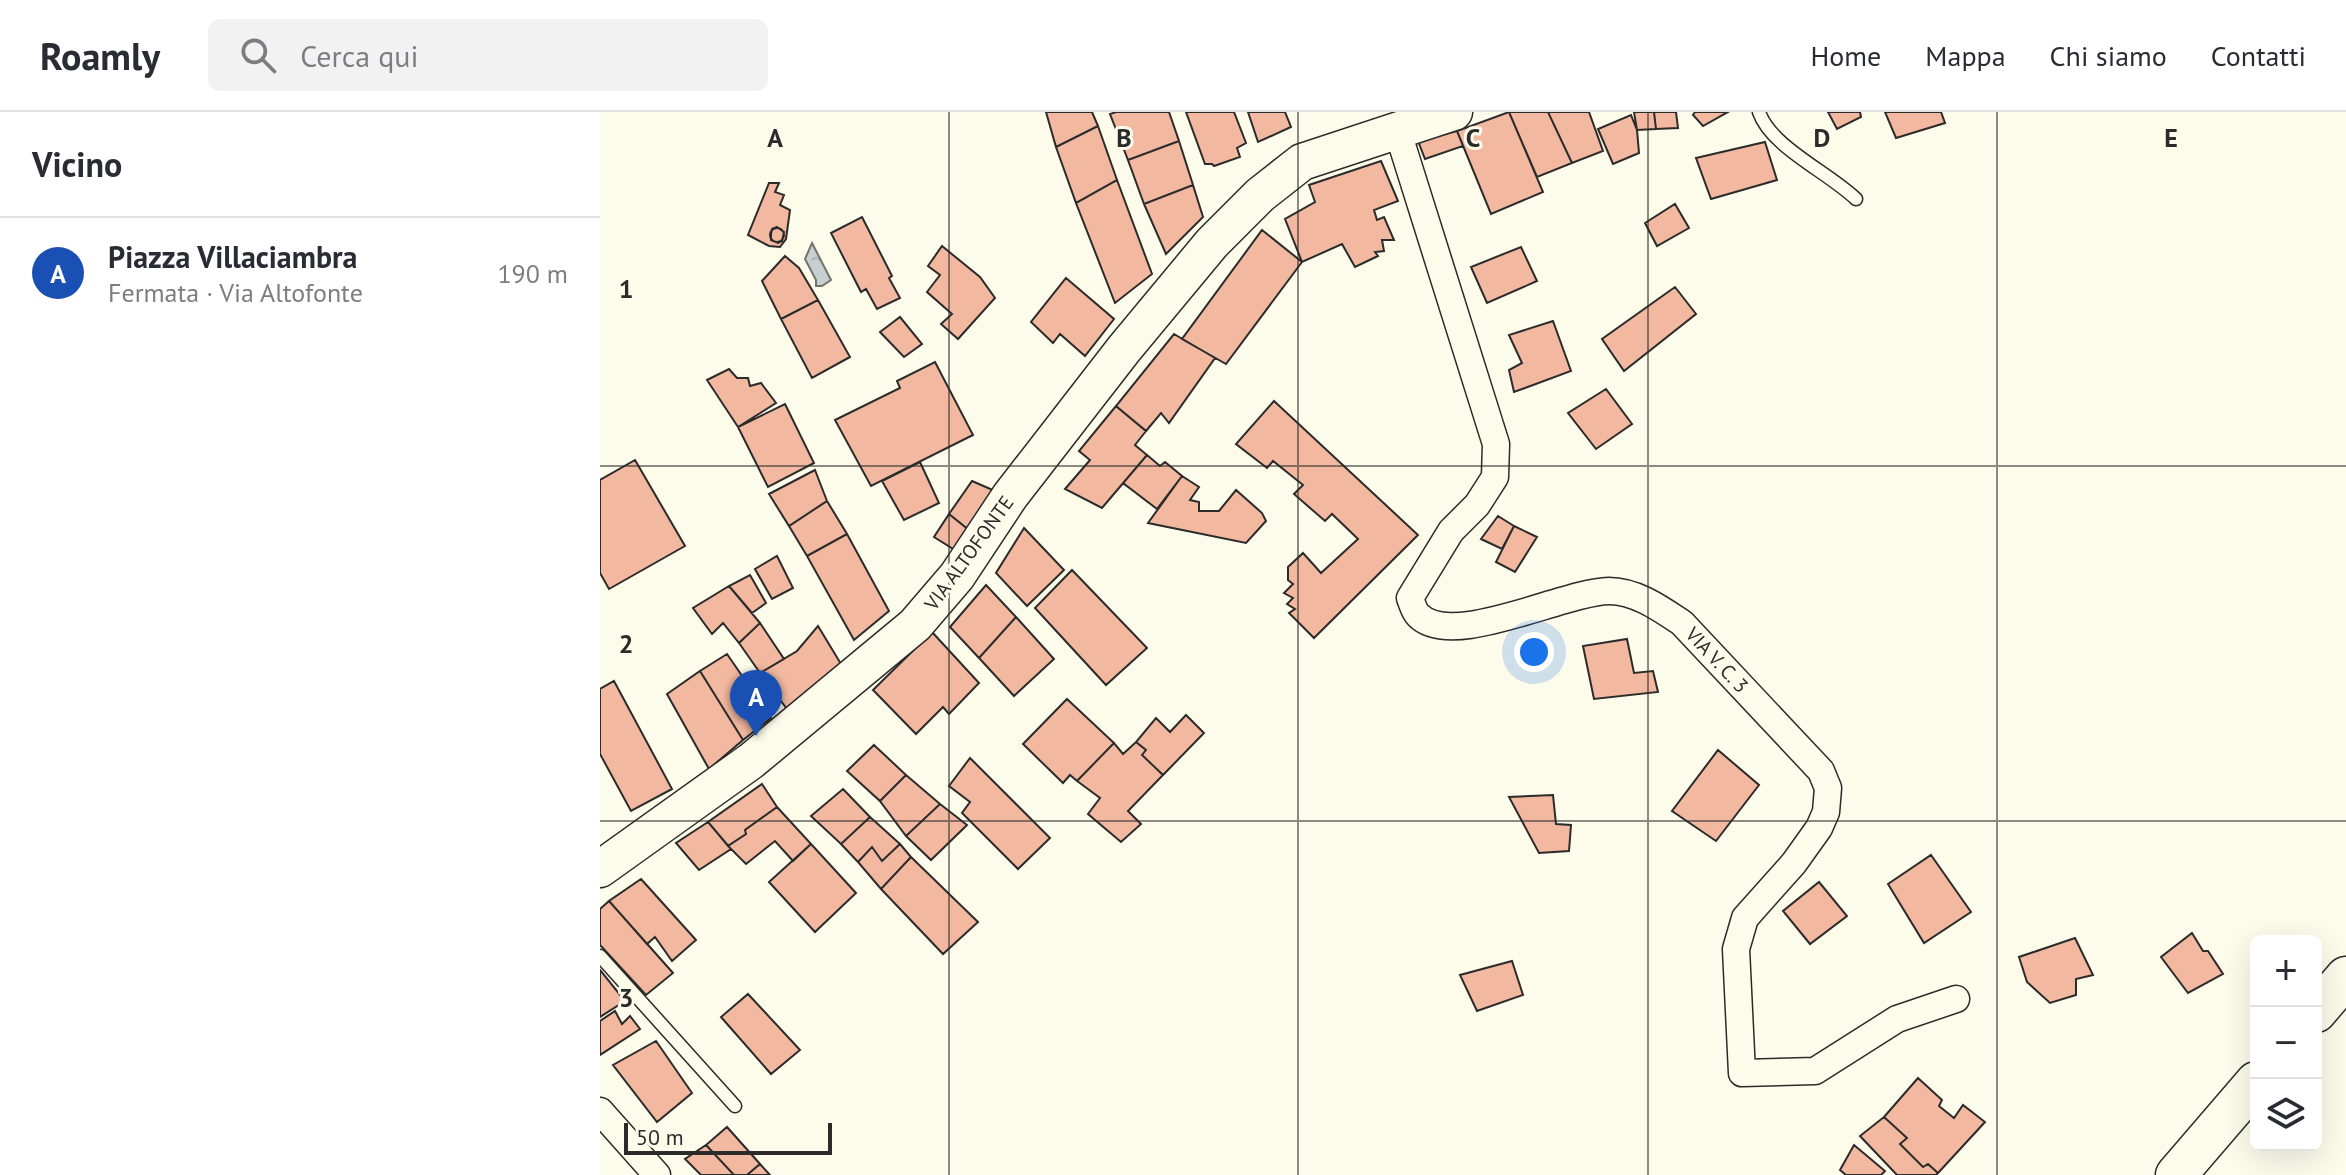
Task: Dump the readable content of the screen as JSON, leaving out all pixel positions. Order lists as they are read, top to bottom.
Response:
{
  "streets": {
    "main road": ["VIA ALTOFONTE"],
    "street": ["VIA V. C. 3"]
  },
  "crossings": [
    ["VIA ALTOFONTE", "VIA V. C. 3"]
  ],
  "scale_bar": "50 m",
  "page": {
    "header": "Roamly",
    "search": "Cerca qui",
    "nav": [
      "Home",
      "Mappa",
      "Chi siamo",
      "Contatti"
    ],
    "heading": "Vicino",
    "list": [
      {
        "mark": "A",
        "name": "Piazza Villaciambra",
        "note": "Fermata · Via Altofonte",
        "value": "190 m"
      }
    ],
    "pins": "A",
    "map_buttons": ["+", "−"],
    "scale": "50 m"
  },
  "grid": {
    "columns": [
      "A",
      "B",
      "C",
      "D",
      "E"
    ],
    "rows": ["1", "2", "3"]
  }
}
